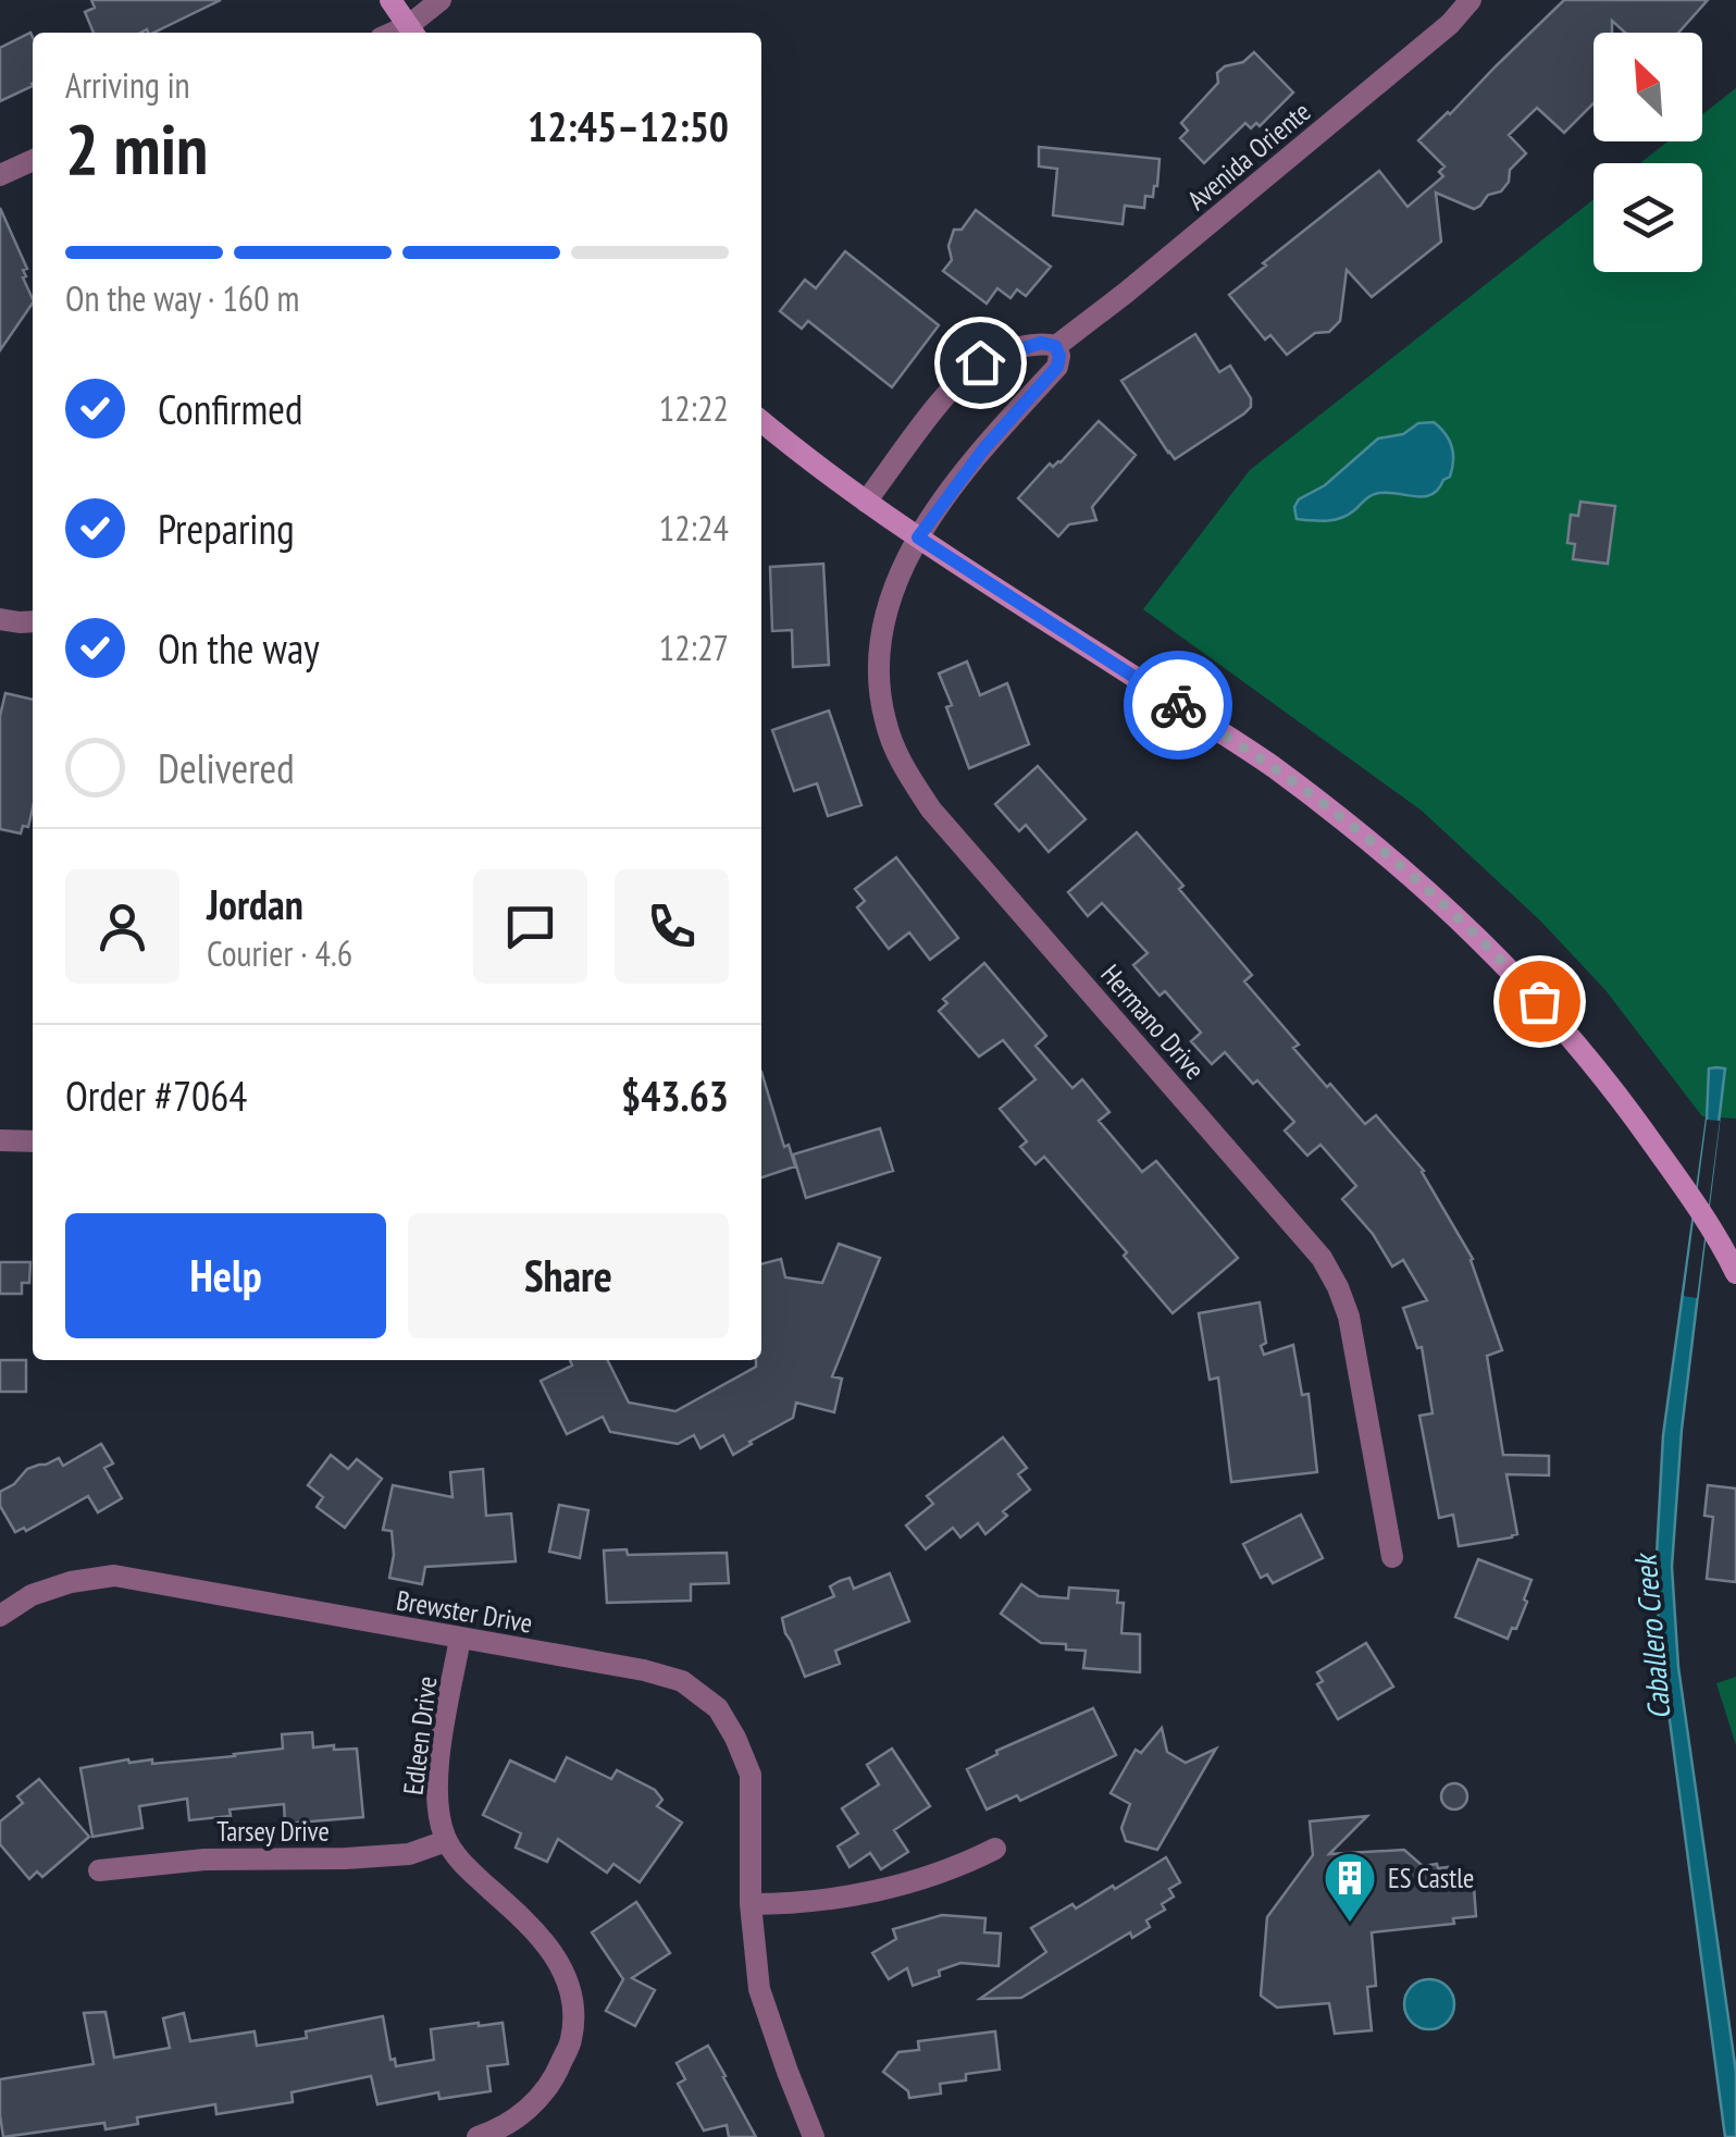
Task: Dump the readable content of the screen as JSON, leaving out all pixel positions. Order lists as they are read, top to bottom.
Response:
{
  "streets": {
    "street": [
      "Avenida Oriente",
      "Hermano Drive",
      "Brewster Drive",
      "Edleen Drive",
      "Tarsey Drive"
    ]
  },
  "crossings": [
    ["Avenida Oriente", "Hermano Drive"],
    ["Brewster Drive", "Edleen Drive"],
    ["Edleen Drive", "Tarsey Drive"]
  ],
  "water": ["Caballero Creek"],
  "places": {
    "building": ["ES Castle"]
  },
  "north": "top left",
  "page": {
    "heading": ["2 min", "Arriving in", "12:45–12:50"],
    "panel": [
      "Jordan",
      "Courier · 4.6",
      "Order #7064",
      "$43.63"
    ],
    "bar": "On the way · 160 m",
    "list": [
      ["Confirmed", "12:22"],
      ["Preparing", "12:24"],
      ["On the way", "12:27"],
      "Delivered"
    ],
    "buttons": ["Help", "Share"]
  }
}
